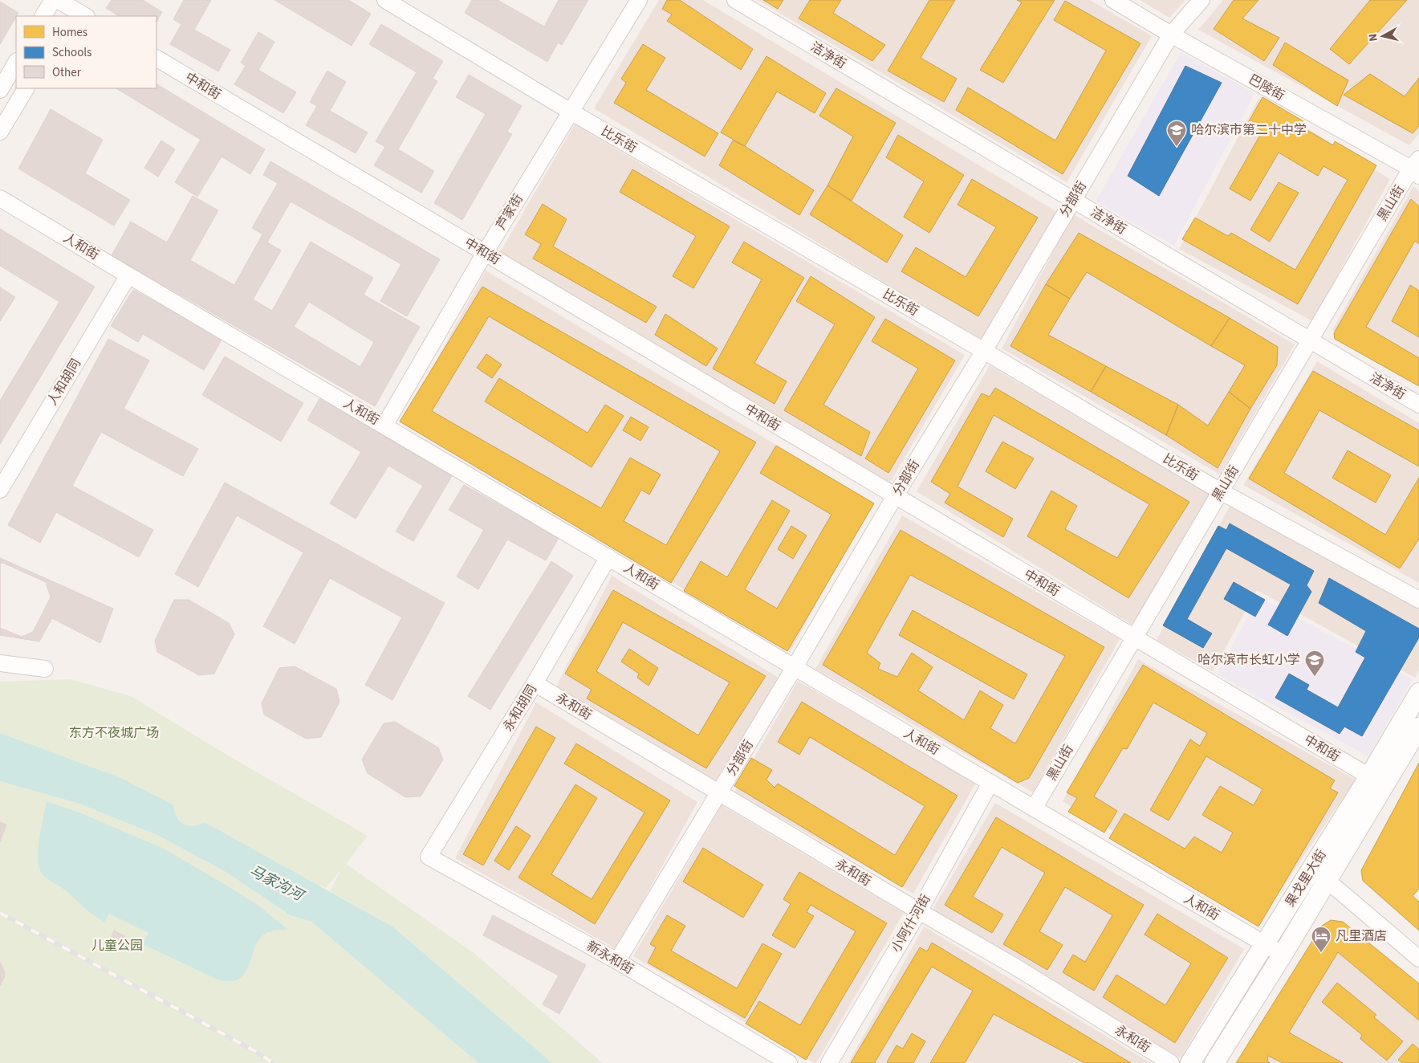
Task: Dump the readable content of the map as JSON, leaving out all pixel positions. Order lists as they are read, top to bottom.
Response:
{
  "streets": {
    "main road": ["果戈里大街"],
    "street": [
      "洁净街",
      "中和街",
      "巴陵街",
      "比乐街",
      "分部街",
      "黑山街",
      "芦家街",
      "人和街",
      "人和胡同",
      "永和街",
      "永和胡同",
      "小阿什河街",
      "新永和街"
    ]
  },
  "crossings": [
    ["洁净街", "分部街"],
    ["洁净街", "黑山街"],
    ["中和街", "分部街"],
    ["中和街", "黑山街"],
    ["中和街", "芦家街"],
    ["中和街", "果戈里大街"],
    ["巴陵街", "分部街"],
    ["巴陵街", "黑山街"],
    ["比乐街", "分部街"],
    ["比乐街", "黑山街"],
    ["比乐街", "芦家街"],
    ["分部街", "人和街"],
    ["分部街", "永和街"],
    ["分部街", "新永和街"],
    ["黑山街", "人和街"],
    ["芦家街", "人和街"],
    ["人和街", "人和胡同"],
    ["人和街", "永和胡同"],
    ["人和街", "果戈里大街"],
    ["人和街", "小阿什河街"],
    ["永和街", "永和胡同"],
    ["永和街", "小阿什河街"],
    ["永和胡同", "新永和街"]
  ],
  "water": ["马家沟河"],
  "parks": ["东方不夜城广场", "儿童公园"],
  "places": {
    "school or university": ["哈尔滨市第二十中学", "哈尔滨市长虹小学"],
    "hotel": ["凡里酒店"]
  },
  "legend": ["Homes", "Schools", "Other"],
  "north": "left"
}
